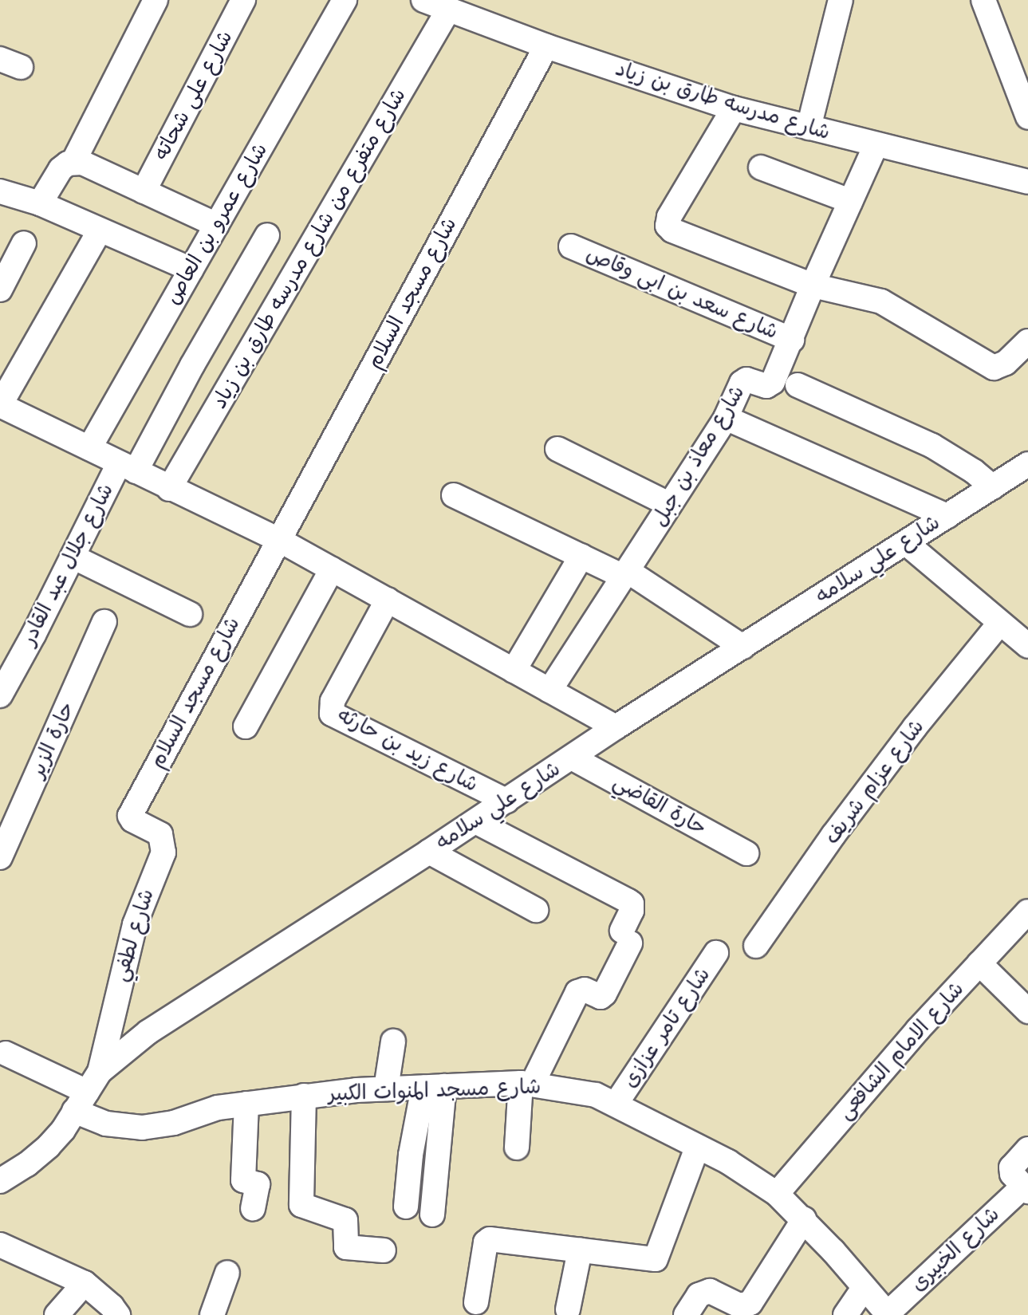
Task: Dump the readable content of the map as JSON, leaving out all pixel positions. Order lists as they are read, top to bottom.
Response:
{
  "streets": {
    "street": [
      "شارع على شحاته",
      "شارع مدرسه طارق بن زياد",
      "شارع عمرو بن العاص",
      "شارع متفرع من شارع مدرسه طارق بن زياد",
      "شارع مسجد السلام",
      "شارع سعد بن ابى وقاص",
      "شارع معاذ بن جبل",
      "شارع علي سلامه",
      "شارع جلال عبد القادر",
      "حارة الزير",
      "شارع زيد بن حارثه",
      "شارع عزام شريف",
      "حارة القاضي",
      "شارع لطفي",
      "شارع تامر عزازى",
      "شارع الامام الشافعى",
      "شارع مسجد المنوات الكبير",
      "شارع الخبيرى"
    ]
  },
  "crossings": [
    ["شارع مدرسه طارق بن زياد", "شارع متفرع من شارع مدرسه طارق بن زياد"],
    ["شارع مدرسه طارق بن زياد", "شارع مسجد السلام"],
    ["شارع مدرسه طارق بن زياد", "شارع معاذ بن جبل"],
    ["شارع مسجد السلام", "شارع لطفي"],
    ["شارع سعد بن ابى وقاص", "شارع معاذ بن جبل"],
    ["شارع علي سلامه", "شارع زيد بن حارثه"],
    ["شارع علي سلامه", "حارة القاضي"],
    ["شارع علي سلامه", "شارع لطفي"],
    ["شارع علي سلامه", "شارع مسجد المنوات الكبير"],
    ["شارع لطفي", "شارع مسجد المنوات الكبير"],
    ["شارع تامر عزازى", "شارع مسجد المنوات الكبير"],
    ["شارع الامام الشافعى", "شارع مسجد المنوات الكبير"],
    ["شارع مسجد المنوات الكبير", "شارع الخبيرى"]
  ]
}
